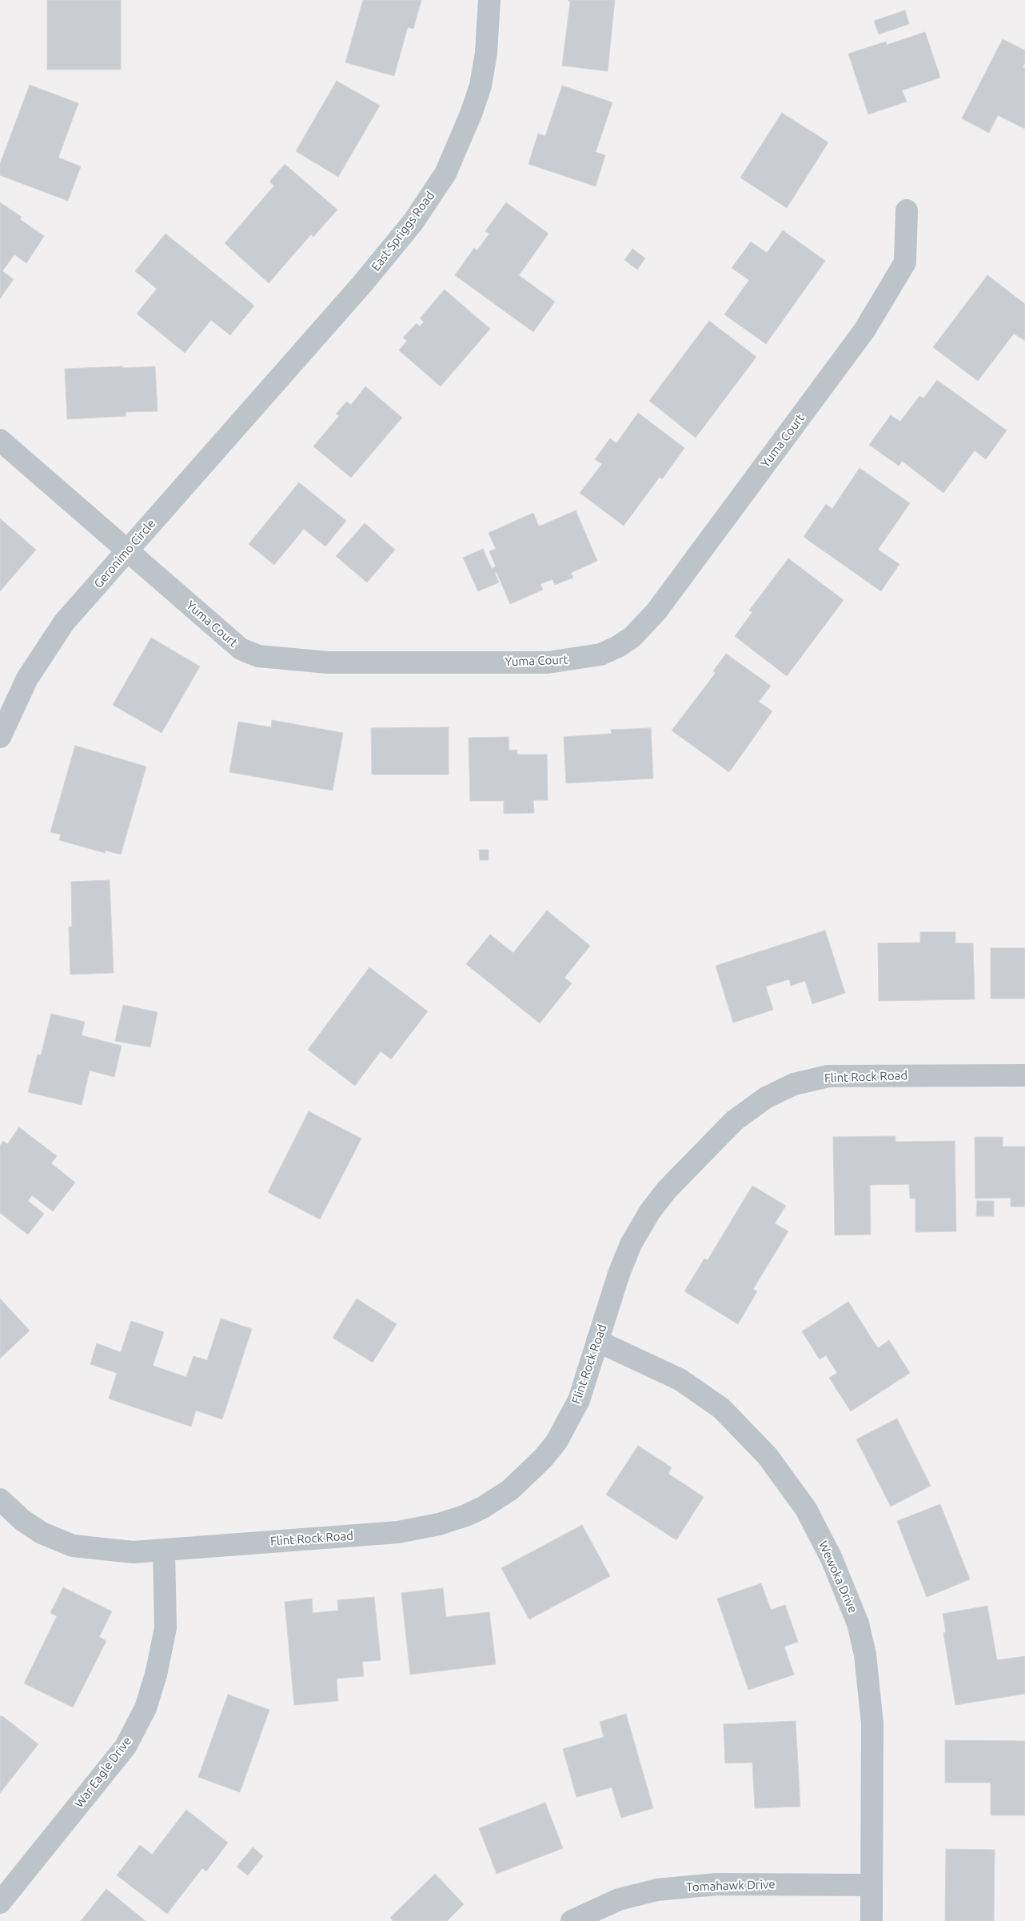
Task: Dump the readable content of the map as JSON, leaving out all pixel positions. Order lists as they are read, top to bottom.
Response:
{
  "streets": {
    "street": [
      "East Spriggs Road",
      "Yuma Court",
      "Geronimo Circle",
      "Flint Rock Road",
      "Wewoka Drive",
      "War Eagle Drive",
      "Tomahawk Drive"
    ]
  },
  "crossings": [
    ["East Spriggs Road", "Geronimo Circle"],
    ["Yuma Court", "Geronimo Circle"],
    ["Flint Rock Road", "Wewoka Drive"],
    ["Flint Rock Road", "War Eagle Drive"],
    ["Wewoka Drive", "Tomahawk Drive"]
  ]
}
